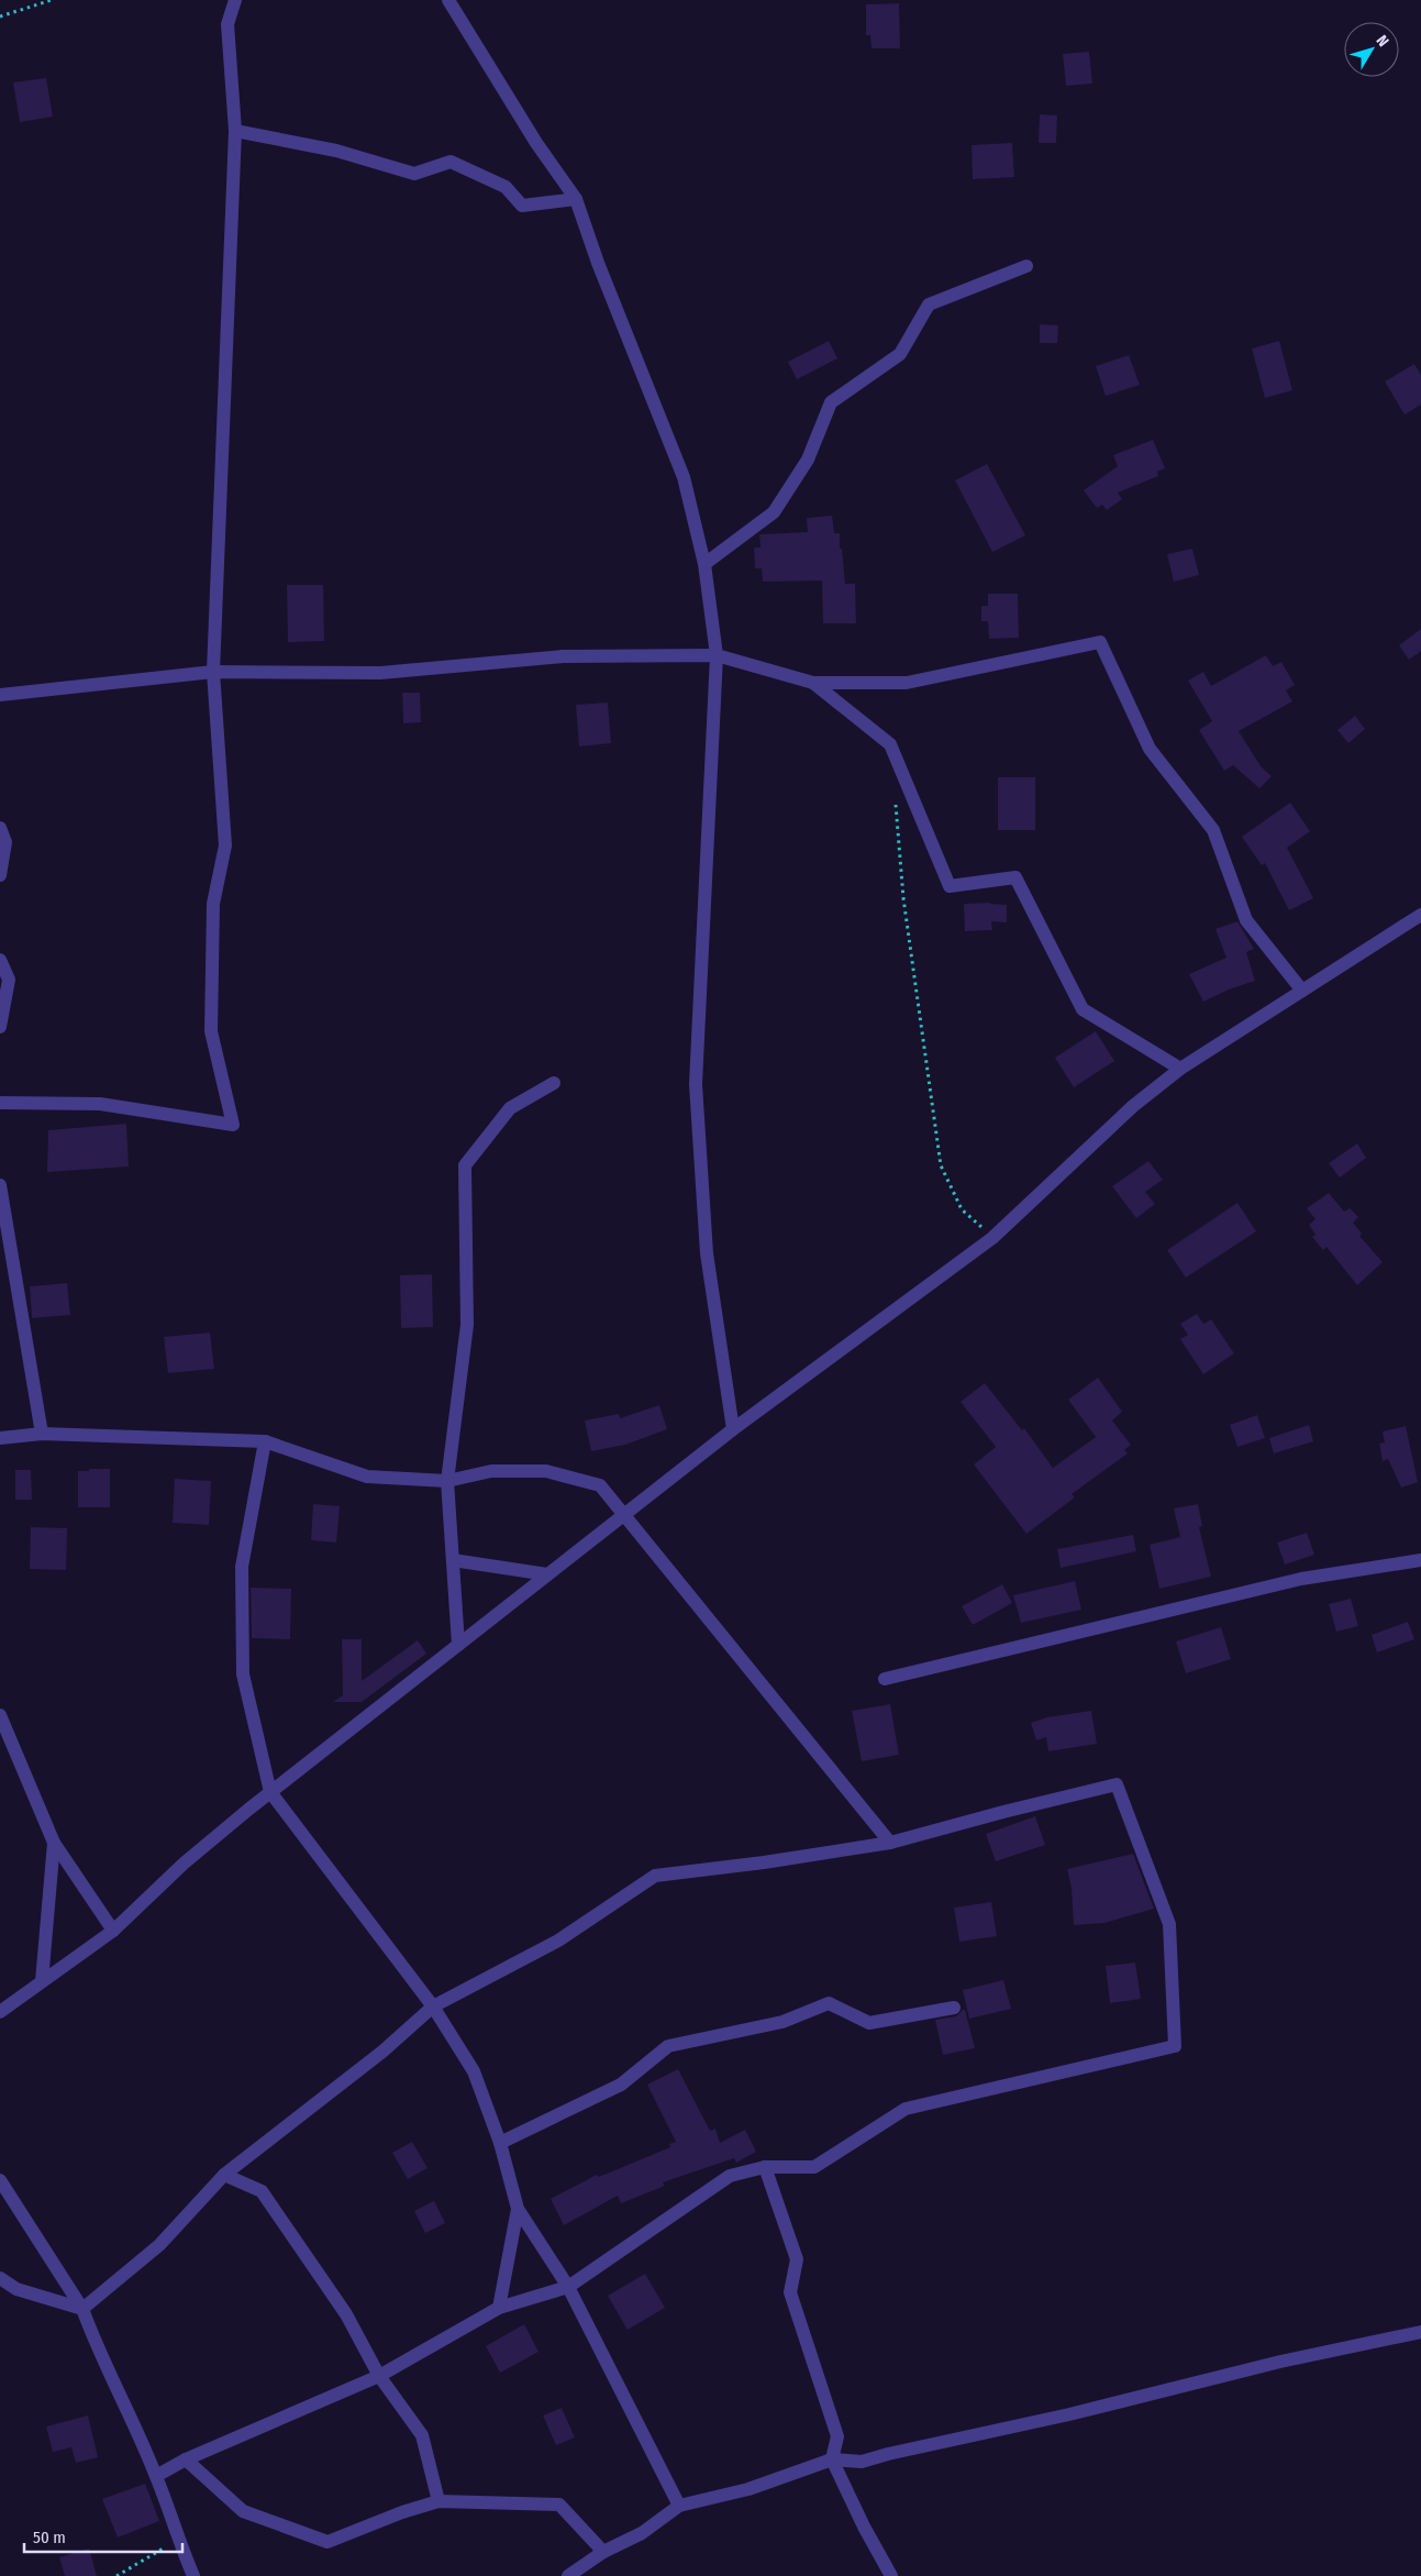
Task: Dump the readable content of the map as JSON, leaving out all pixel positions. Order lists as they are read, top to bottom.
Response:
{
  "scale_bar": "50 m",
  "north": "top right"
}
